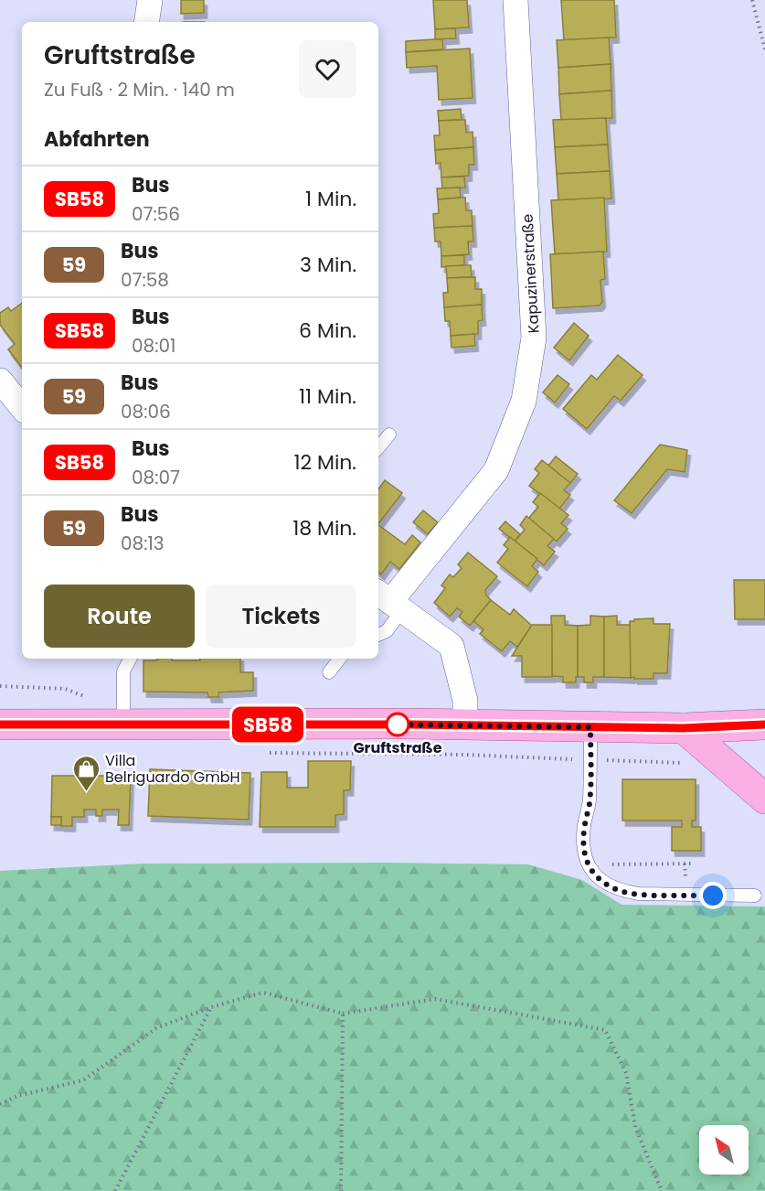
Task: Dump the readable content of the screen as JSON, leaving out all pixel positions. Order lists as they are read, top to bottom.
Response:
{
  "streets": {
    "street": ["Kapuzinerstraße"]
  },
  "places": {
    "other": ["Gruftstraße"],
    "shop": ["Villa Belriguardo GmbH"]
  },
  "lines": ["bus line SB58"],
  "north": "top left",
  "page": {
    "on_map": "SB58",
    "heading": [
      ["Gruftstraße", "Zu Fuß · 2 Min. · 140 m"],
      "Abfahrten"
    ],
    "list": [
      {
        "mark": "SB58",
        "name": "Bus",
        "note": "07:56",
        "value": "1 Min."
      },
      {
        "mark": "59",
        "name": "Bus",
        "note": "07:58",
        "value": "3 Min."
      },
      {
        "mark": "SB58",
        "name": "Bus",
        "note": "08:01",
        "value": "6 Min."
      },
      {
        "mark": "59",
        "name": "Bus",
        "note": "08:06",
        "value": "11 Min."
      },
      {
        "mark": "SB58",
        "name": "Bus",
        "note": "08:07",
        "value": "12 Min."
      },
      {
        "mark": "59",
        "name": "Bus",
        "note": "08:13",
        "value": "18 Min."
      }
    ],
    "buttons": ["Route", "Tickets"]
  }
}
